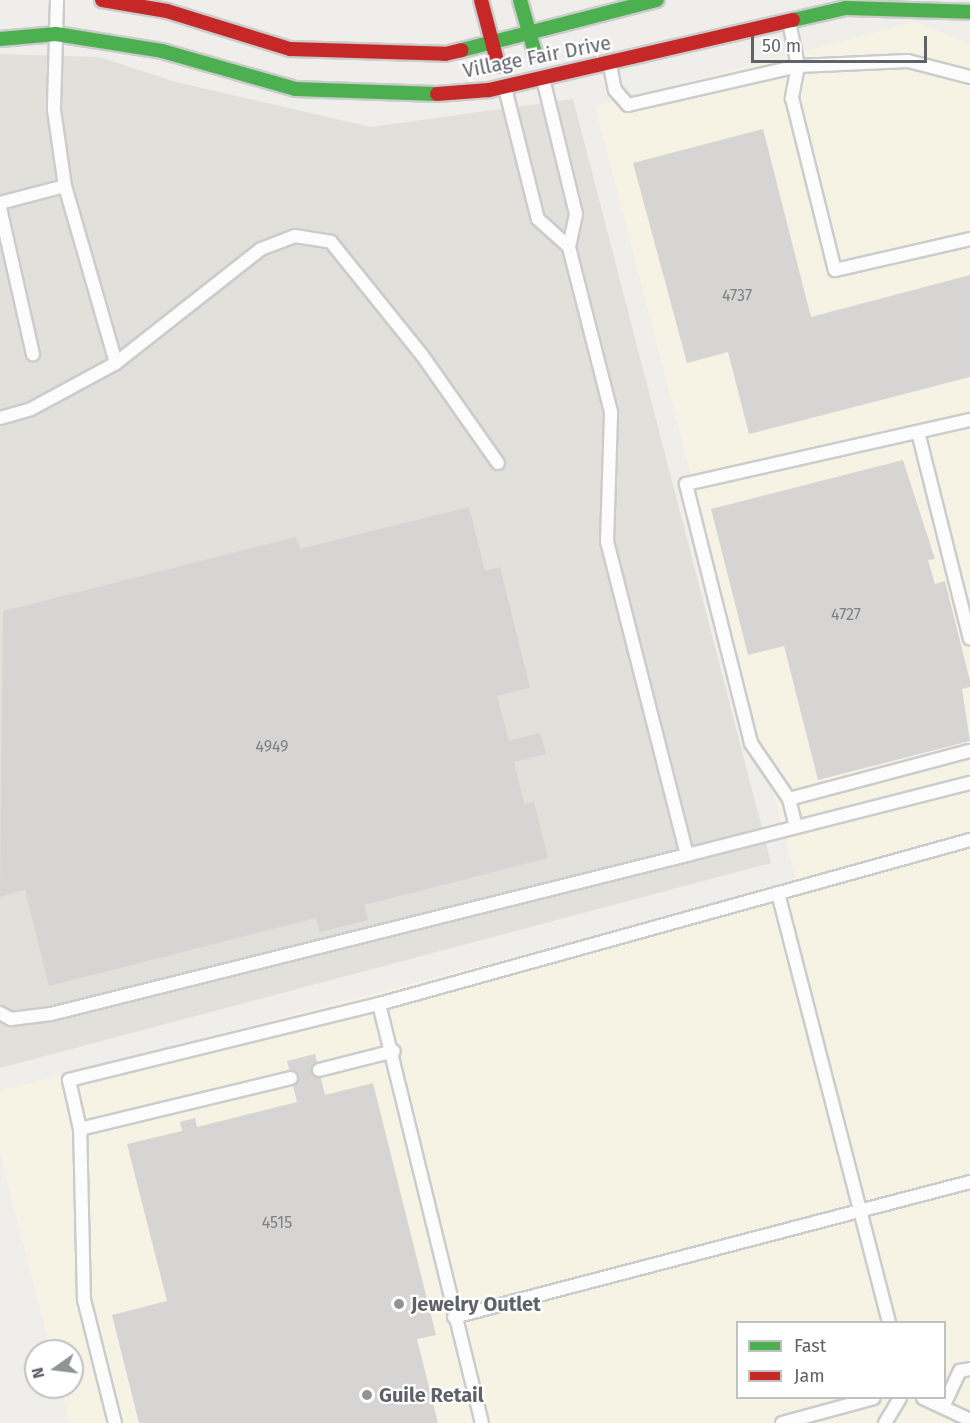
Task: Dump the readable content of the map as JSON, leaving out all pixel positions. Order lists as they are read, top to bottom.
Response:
{
  "streets": {
    "street": ["Village Fair Drive"]
  },
  "places": ["Jewelry Outlet", "Guile Retail"],
  "house_numbers": [
    "4737",
    "4727",
    "4949",
    "4515"
  ],
  "legend": ["Fast", "Jam"],
  "scale_bar": "50 m",
  "north": "left"
}
